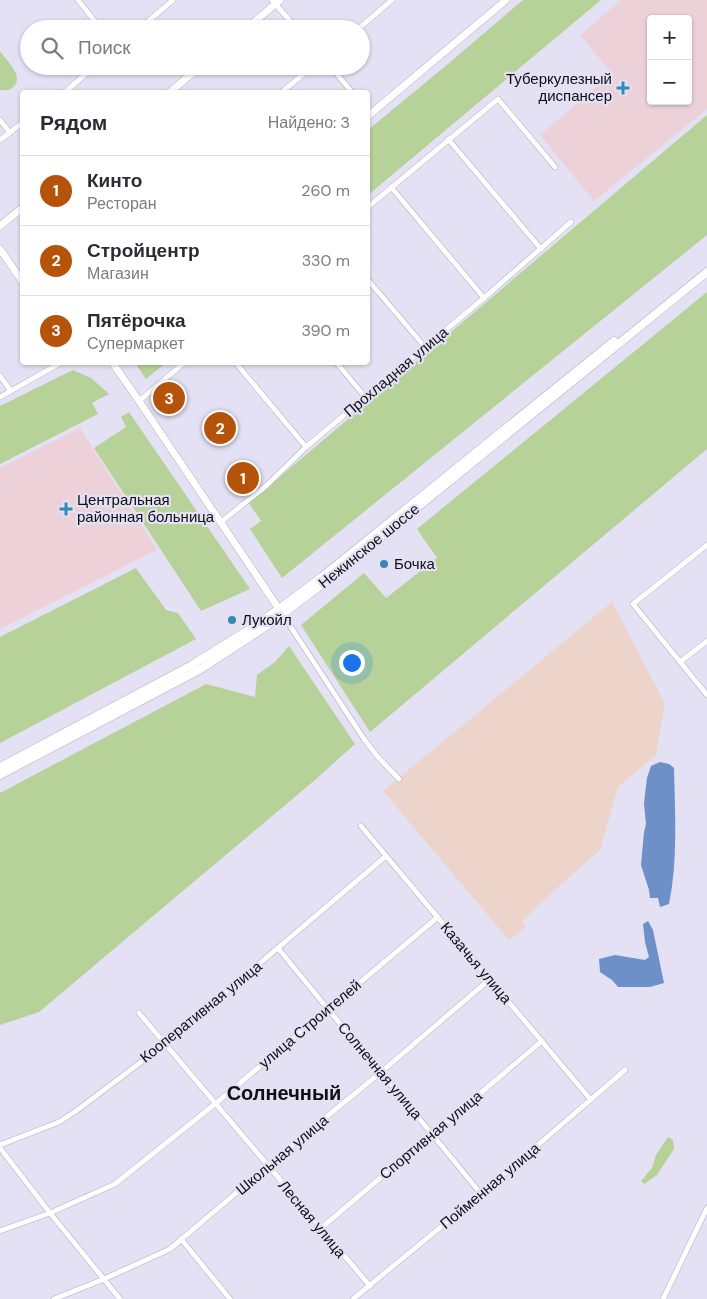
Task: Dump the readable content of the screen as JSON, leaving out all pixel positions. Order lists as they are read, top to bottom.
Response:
{
  "streets": {
    "main road": ["Нежинское шоссе"],
    "street": [
      "Прохладная улица",
      "Казачья улица",
      "Кооперативная улица",
      "улица Строителей",
      "Солнечная улица",
      "Спортивная улица",
      "Школьная улица",
      "Пойменная улица",
      "Лесная улица"
    ]
  },
  "crossings": [
    ["Казачья улица", "Кооперативная улица"],
    ["Казачья улица", "улица Строителей"],
    ["Казачья улица", "Спортивная улица"],
    ["Казачья улица", "Школьная улица"],
    ["Казачья улица", "Пойменная улица"],
    ["Кооперативная улица", "Солнечная улица"],
    ["Кооперативная улица", "Лесная улица"],
    ["улица Строителей", "Солнечная улица"],
    ["улица Строителей", "Лесная улица"],
    ["Солнечная улица", "Спортивная улица"],
    ["Солнечная улица", "Школьная улица"],
    ["Солнечная улица", "Пойменная улица"],
    ["Спортивная улица", "Лесная улица"],
    ["Школьная улица", "Лесная улица"],
    ["Пойменная улица", "Лесная улица"]
  ],
  "districts": ["Солнечный"],
  "places": {
    "health": ["Туберкулезный диспансер", "Центральная районная больница"],
    "other": ["Бочка", "Лукойл"]
  },
  "page": {
    "map_buttons": ["+", "−"],
    "search": "Поиск",
    "heading": ["Рядом", "Найдено: 3"],
    "list": [
      {
        "mark": "1",
        "name": "Кинто",
        "note": "Ресторан",
        "value": "260 m"
      },
      {
        "mark": "2",
        "name": "Стройцентр",
        "note": "Магазин",
        "value": "330 m"
      },
      {
        "mark": "3",
        "name": "Пятёрочка",
        "note": "Супермаркет",
        "value": "390 m"
      }
    ],
    "pins": ["3", "2", "1"]
  }
}
